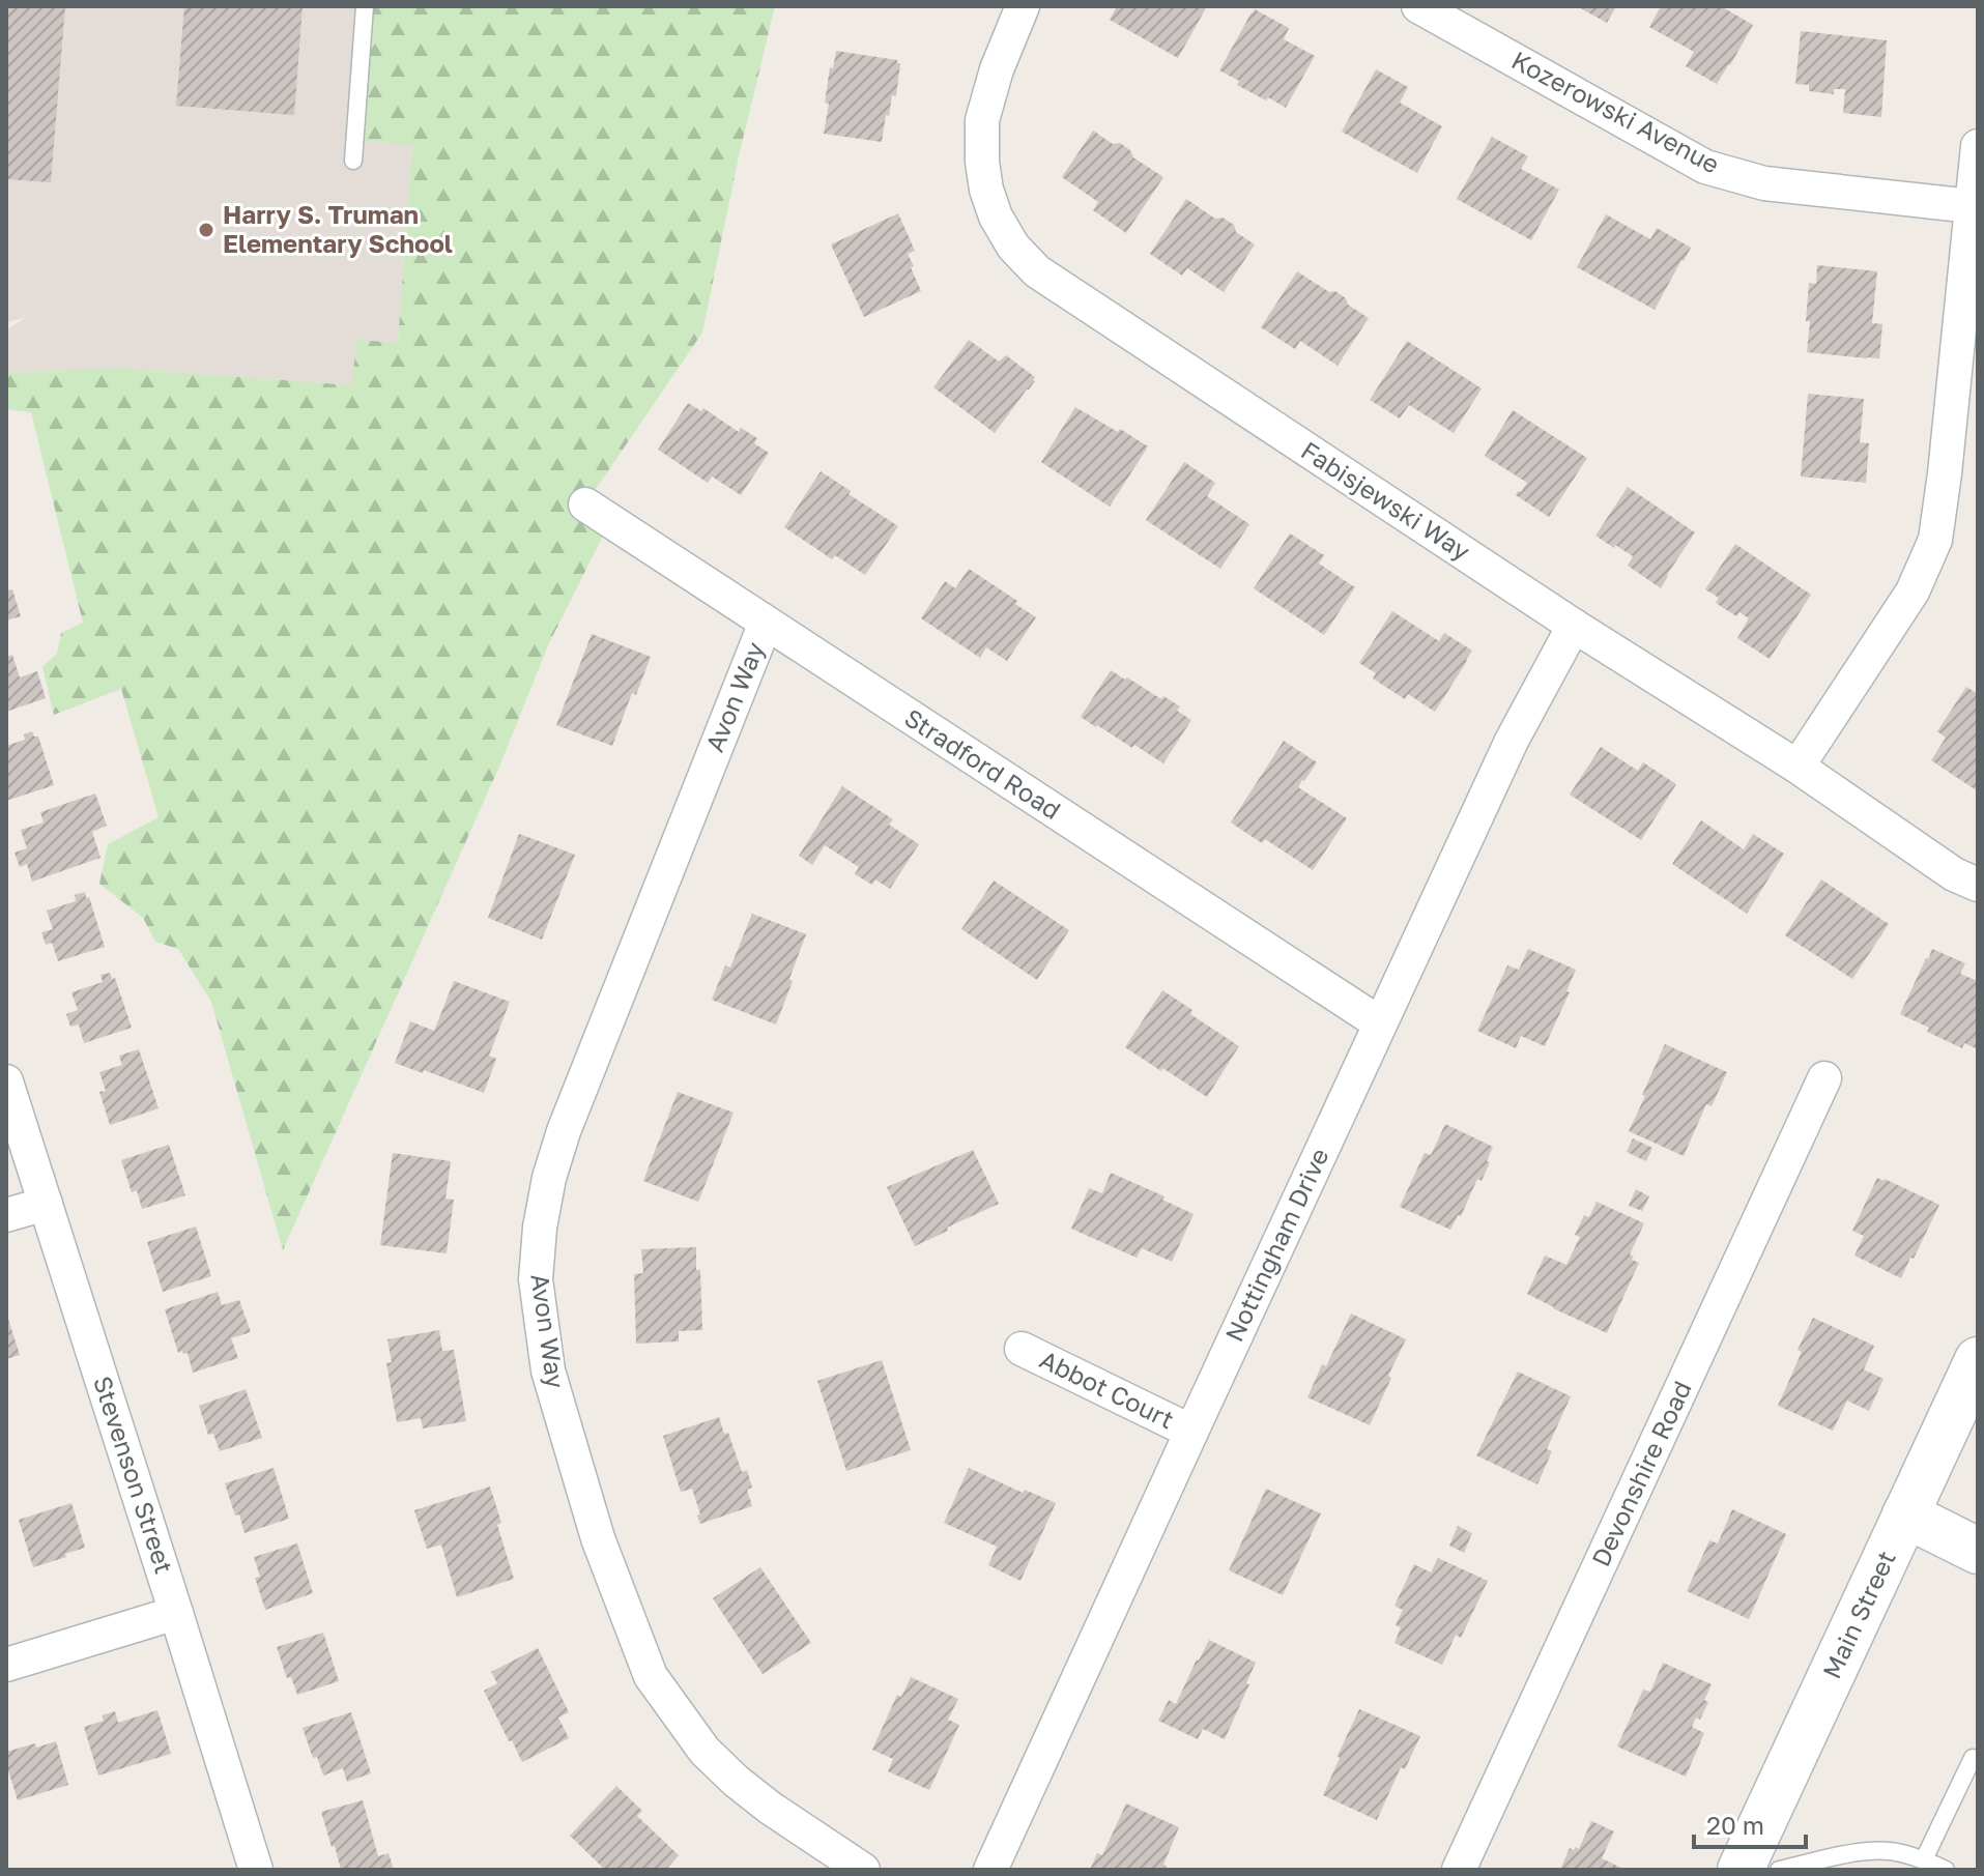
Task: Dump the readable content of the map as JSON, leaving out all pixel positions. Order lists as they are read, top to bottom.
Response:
{
  "streets": {
    "main road": ["Main Street"],
    "street": [
      "Kozerowski Avenue",
      "Fabisjewski Way",
      "Avon Way",
      "Stradford Road",
      "Nottingham Drive",
      "Abbot Court",
      "Devonshire Road",
      "Stevenson Street"
    ]
  },
  "crossings": [
    ["Fabisjewski Way", "Nottingham Drive"],
    ["Avon Way", "Stradford Road"],
    ["Stradford Road", "Nottingham Drive"],
    ["Nottingham Drive", "Abbot Court"]
  ],
  "places": ["Harry S. Truman Elementary School"],
  "scale_bar": "20 m"
}
